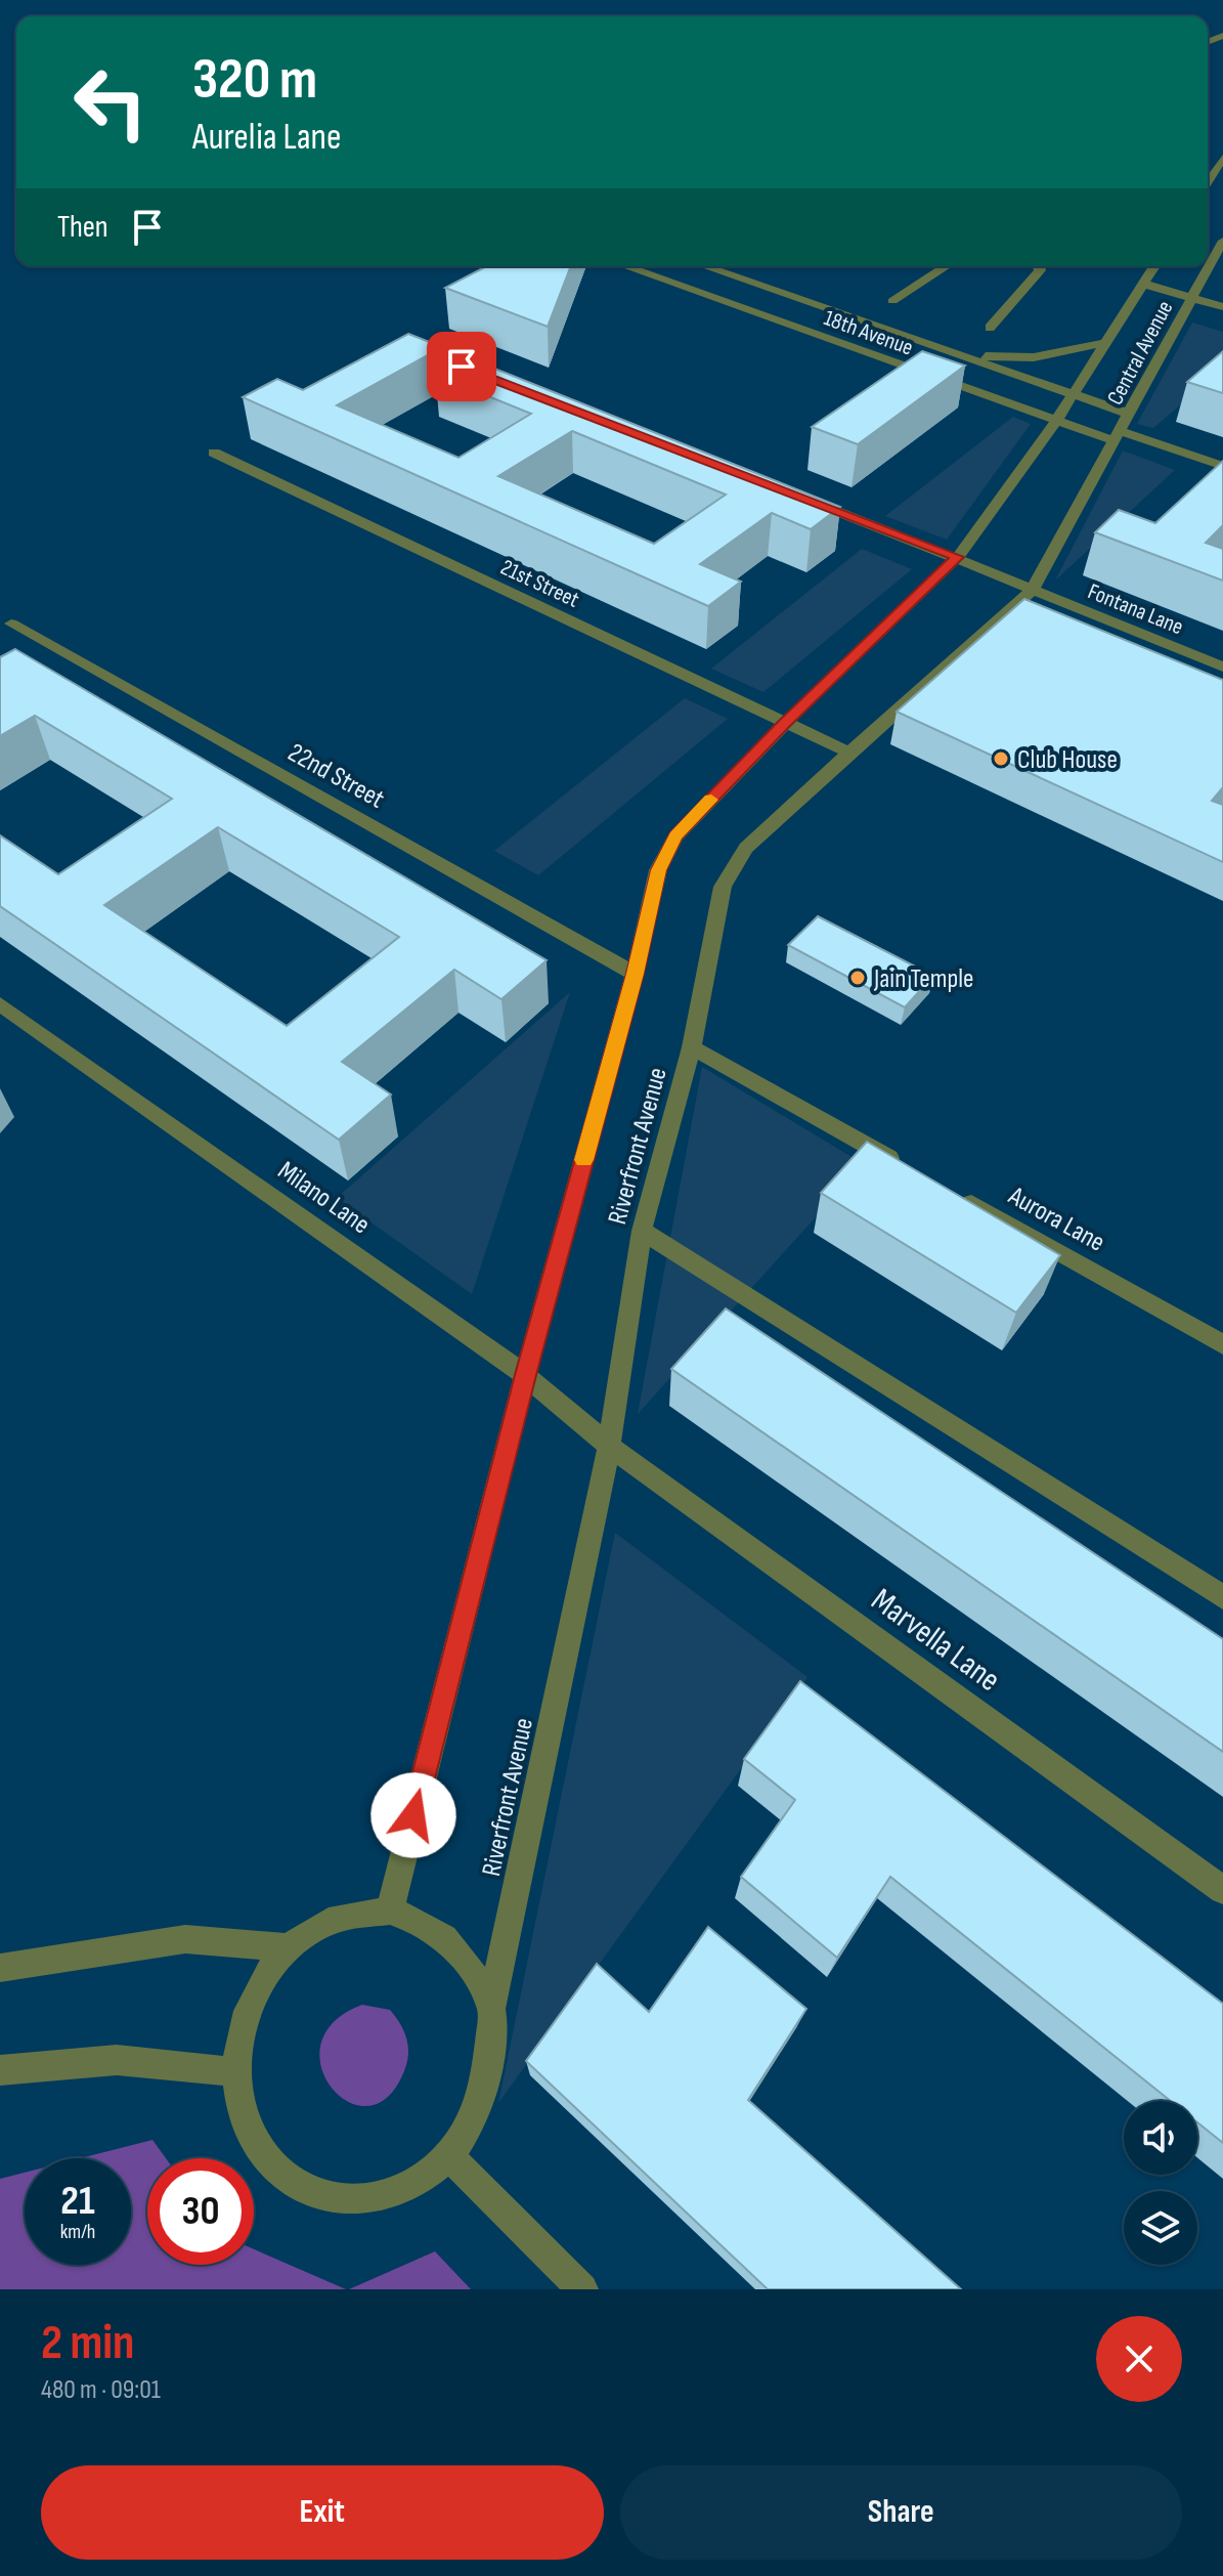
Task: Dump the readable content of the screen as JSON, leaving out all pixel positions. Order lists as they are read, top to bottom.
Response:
{
  "streets": {
    "street": [
      "18th Avenue",
      "Central Avenue",
      "21st Street",
      "Fontana Lane",
      "22nd Street",
      "Riverfront Avenue",
      "Milano Lane",
      "Aurora Lane",
      "Marvella Lane"
    ]
  },
  "crossings": [
    ["18th Avenue", "Central Avenue"],
    ["18th Avenue", "Riverfront Avenue"],
    ["Central Avenue", "Riverfront Avenue"],
    ["21st Street", "Riverfront Avenue"],
    ["Fontana Lane", "Riverfront Avenue"],
    ["22nd Street", "Riverfront Avenue"],
    ["Riverfront Avenue", "Milano Lane"],
    ["Riverfront Avenue", "Marvella Lane"],
    ["Milano Lane", "Marvella Lane"]
  ],
  "places": ["Club House", "Jain Temple"],
  "page": {
    "turn": ["320 m", "Aurelia Lane"],
    "then": "Then",
    "speed": "21 km/h",
    "limit": "30",
    "heading": ["2 min", "480 m · 09:01"],
    "buttons": ["Exit", "Share"]
  }
}
